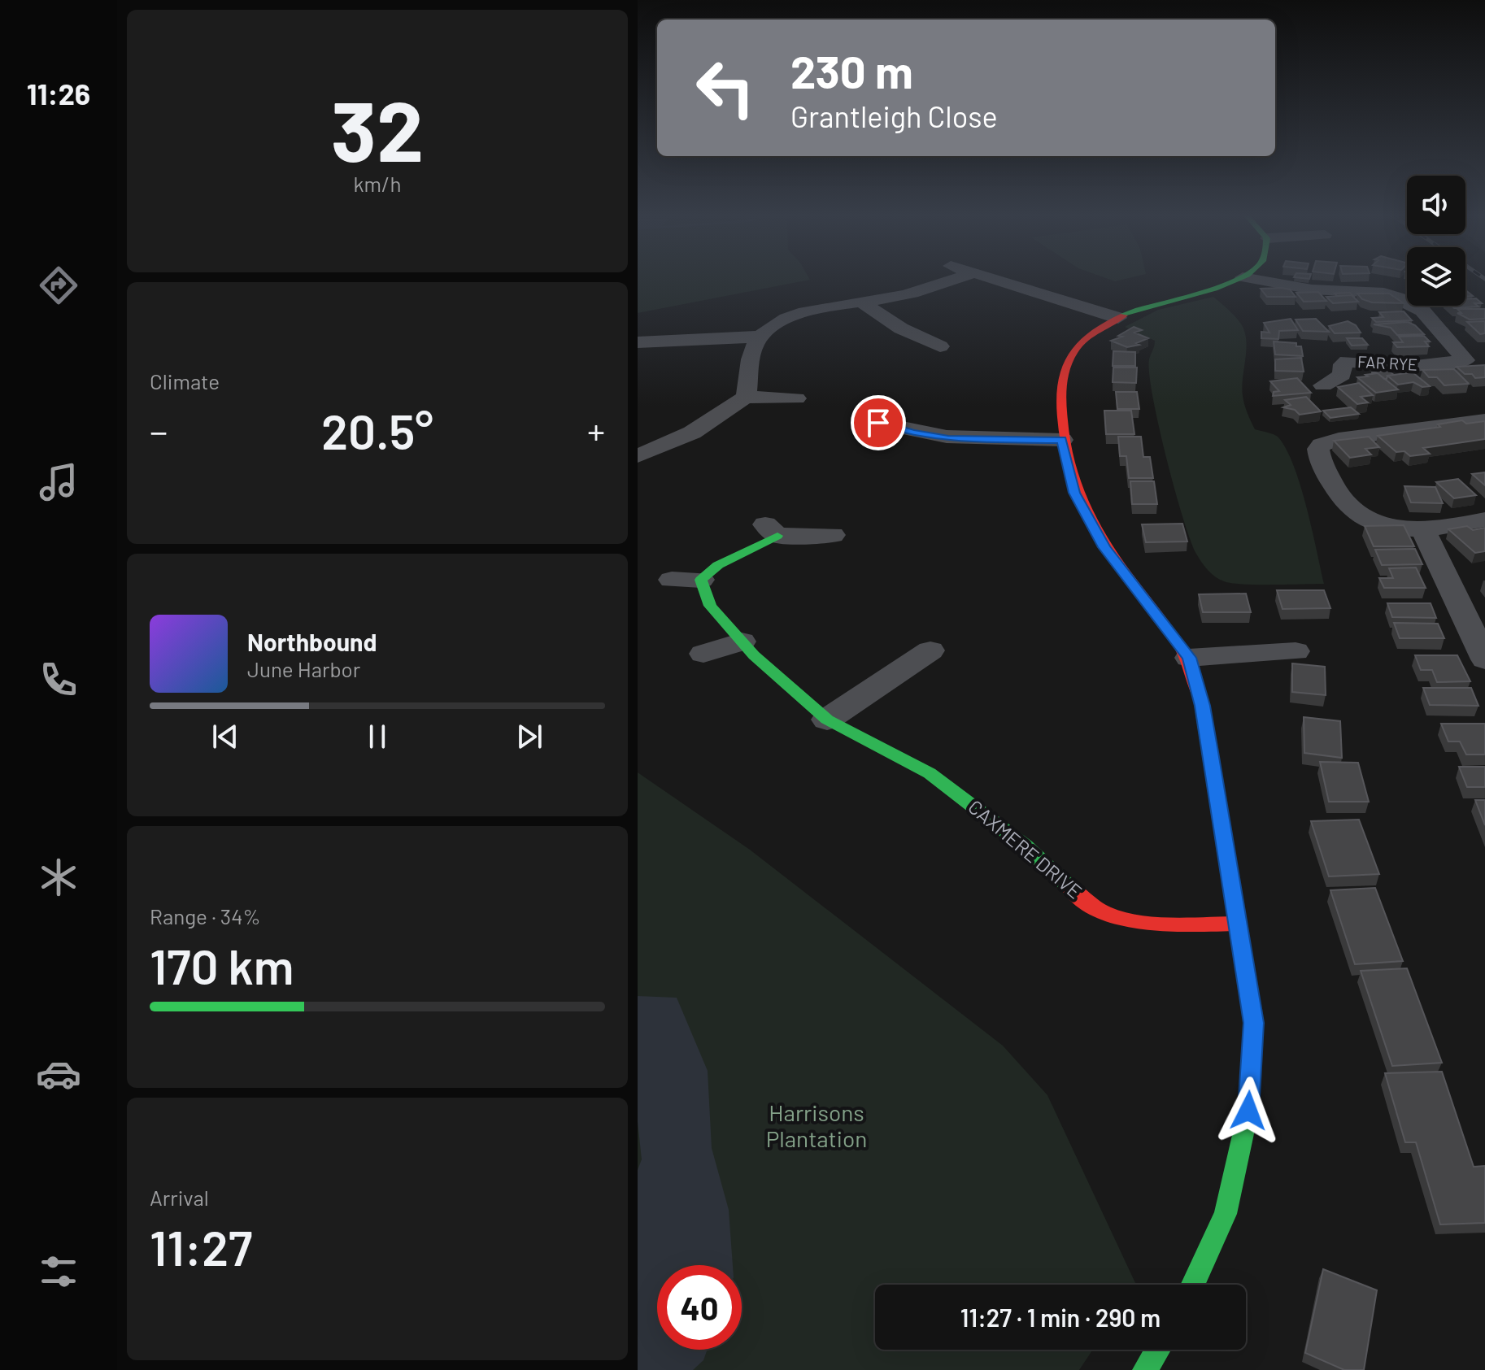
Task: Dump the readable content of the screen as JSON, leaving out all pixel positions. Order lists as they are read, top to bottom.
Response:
{
  "streets": {
    "street": ["FAR RYE", "CAXMERE DRIVE"]
  },
  "parks": ["Harrisons Plantation"],
  "page": {
    "tabs": "11:26",
    "tile": [
      ["32", "km/h"],
      "Climate",
      ["Range · 34%", "170 km"],
      ["Arrival", "11:27"]
    ],
    "turn": ["230 m", "Grantleigh Close"],
    "heat": ["−", "20.5°", "+"],
    "song": ["Northbound", "June Harbor"],
    "limit": "40",
    "trip": "11:27 · 1 min · 290 m"
  }
}
